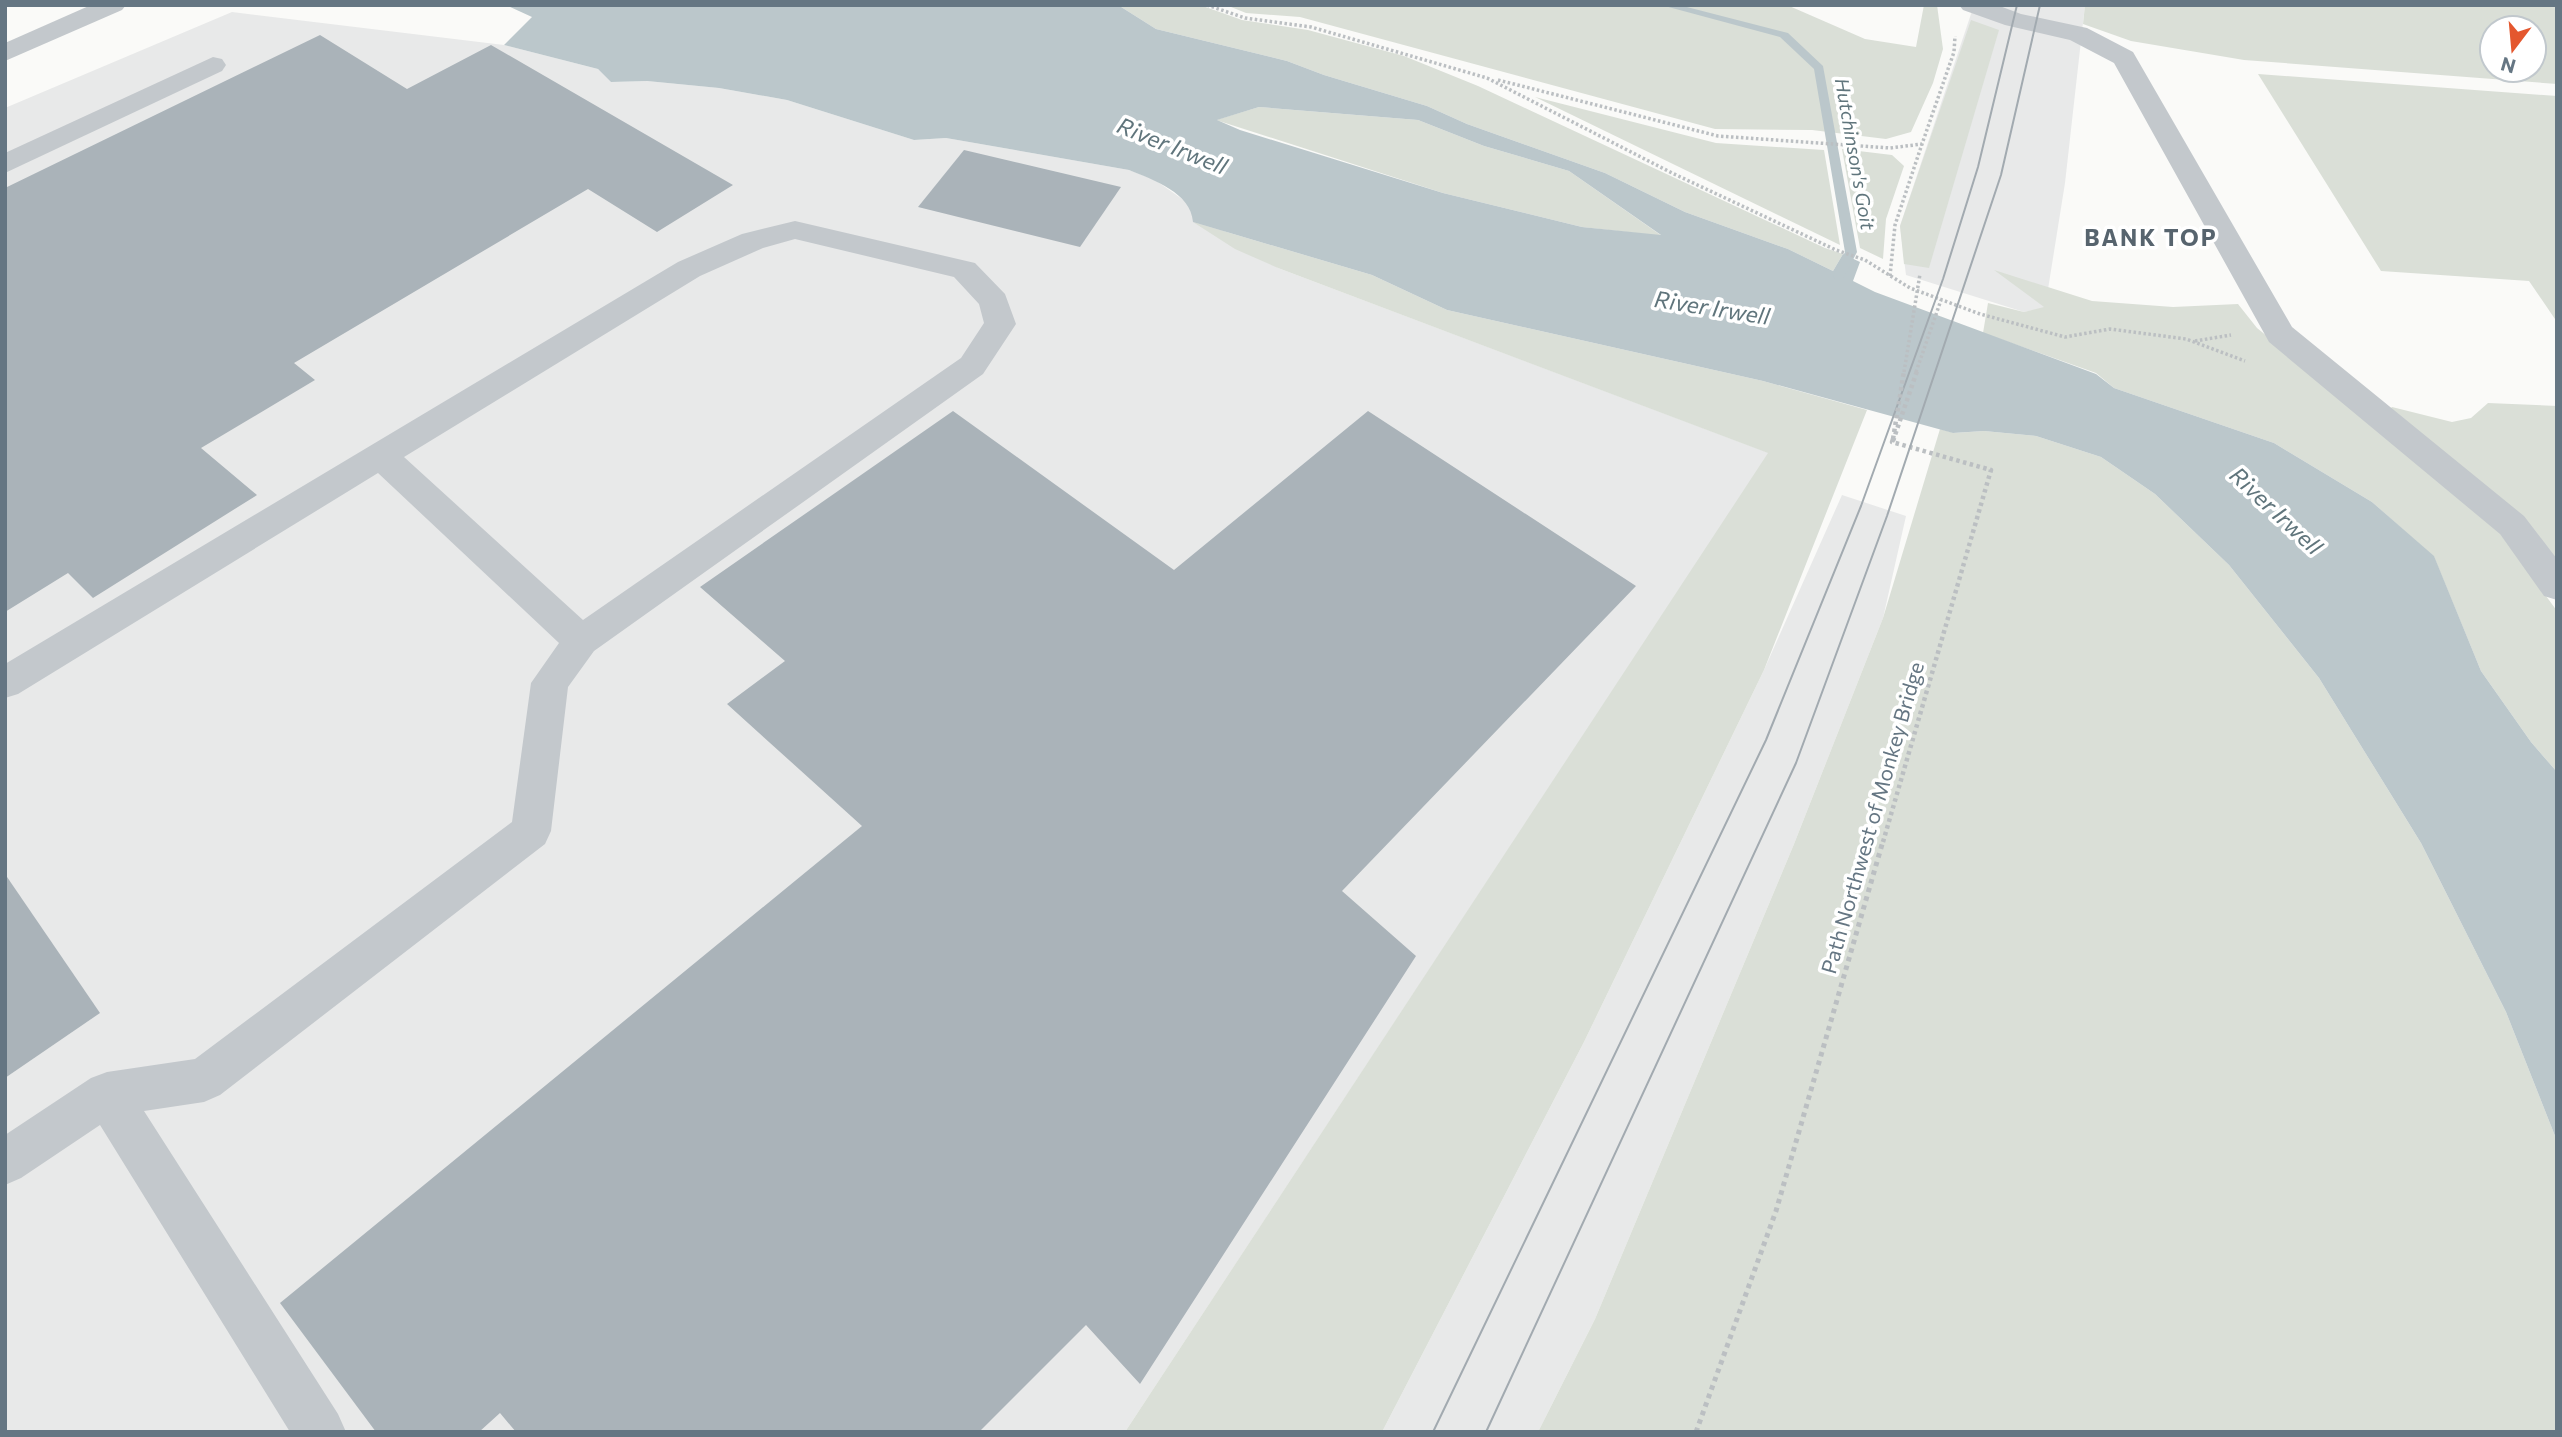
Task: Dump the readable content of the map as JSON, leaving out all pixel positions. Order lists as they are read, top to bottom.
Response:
{
  "streets": {
    "path": ["Path Northwest of Monkey Bridge"]
  },
  "districts": ["BANK TOP"],
  "water": ["River Irwell", "Hutchinson's Goit"],
  "north": "bottom"
}
